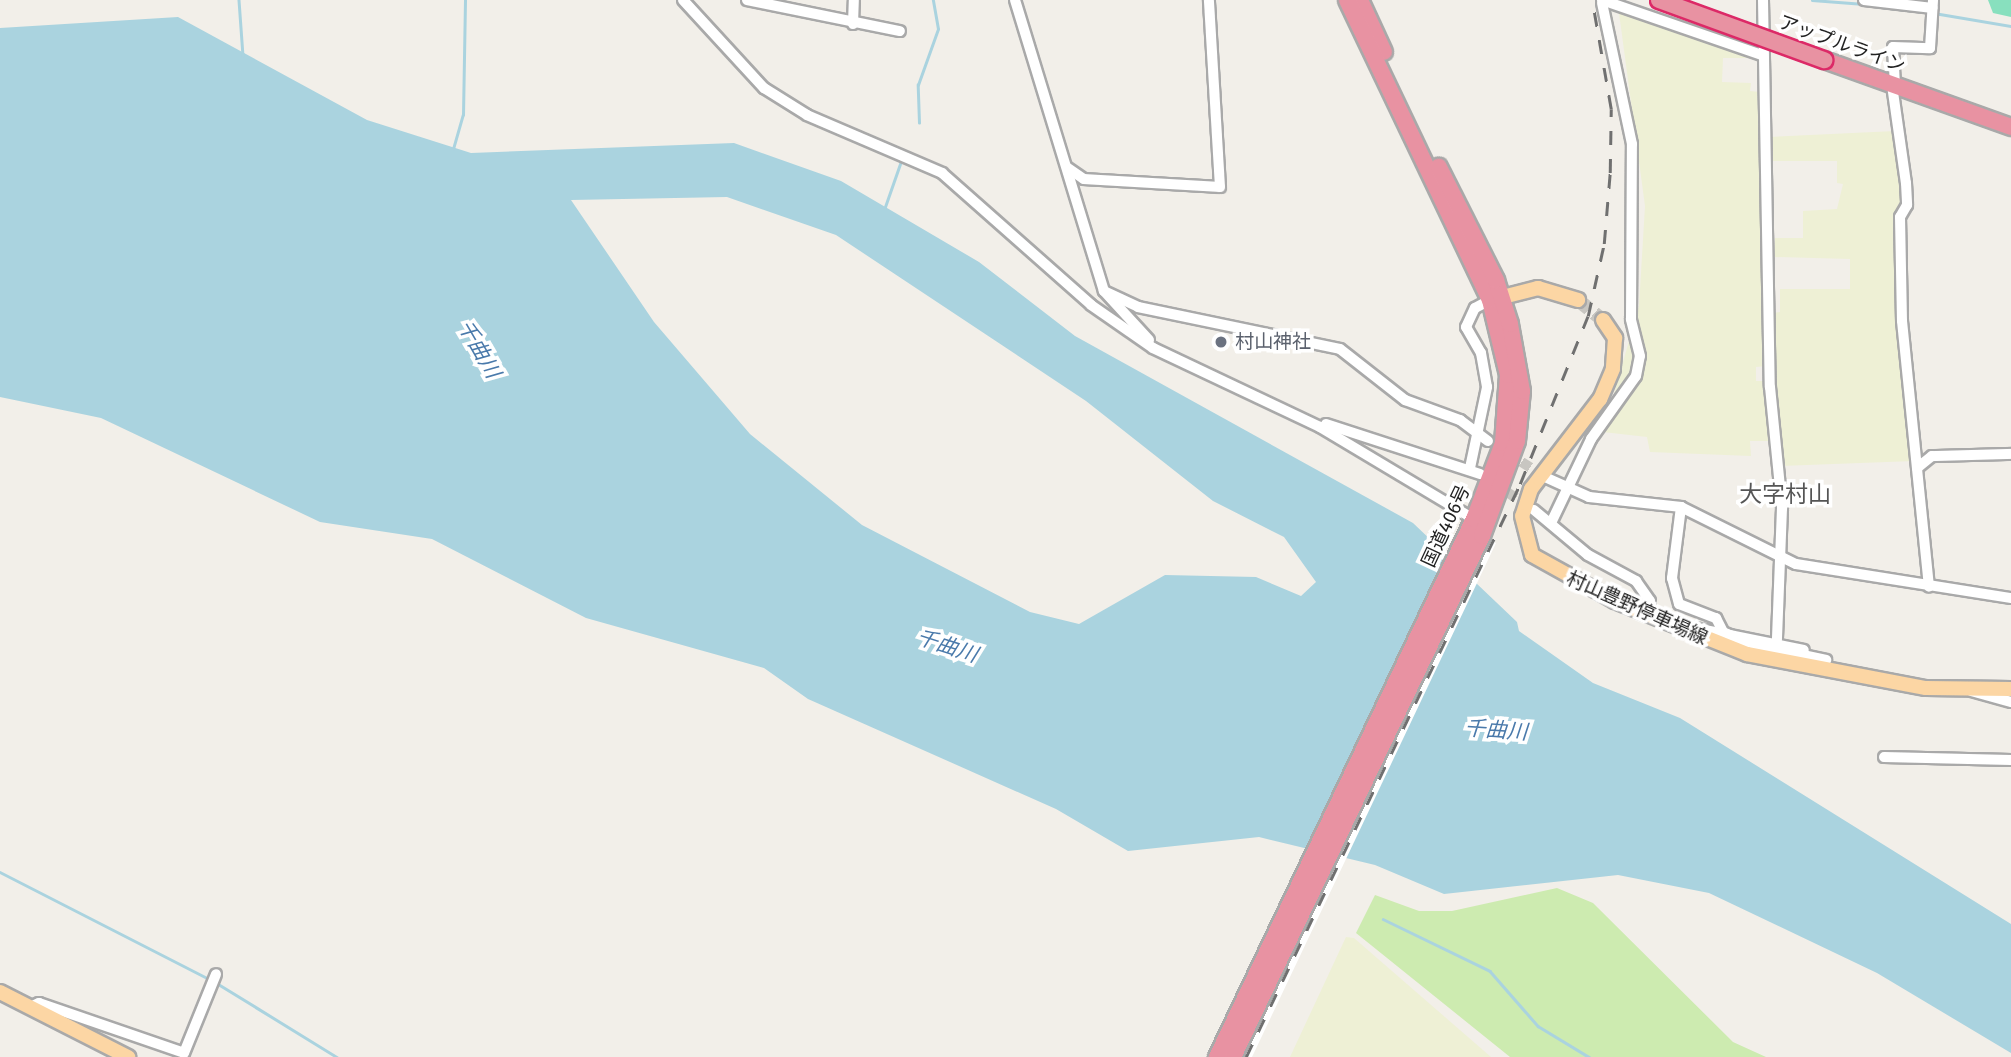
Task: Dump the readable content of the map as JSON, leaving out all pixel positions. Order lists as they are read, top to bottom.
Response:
{
  "streets": {
    "highway": ["アップルライン", "国道406号"],
    "main road": ["村山豊野停車場線"]
  },
  "districts": ["大字村山"],
  "water": ["千曲川"],
  "places": ["村山神社"]
}
